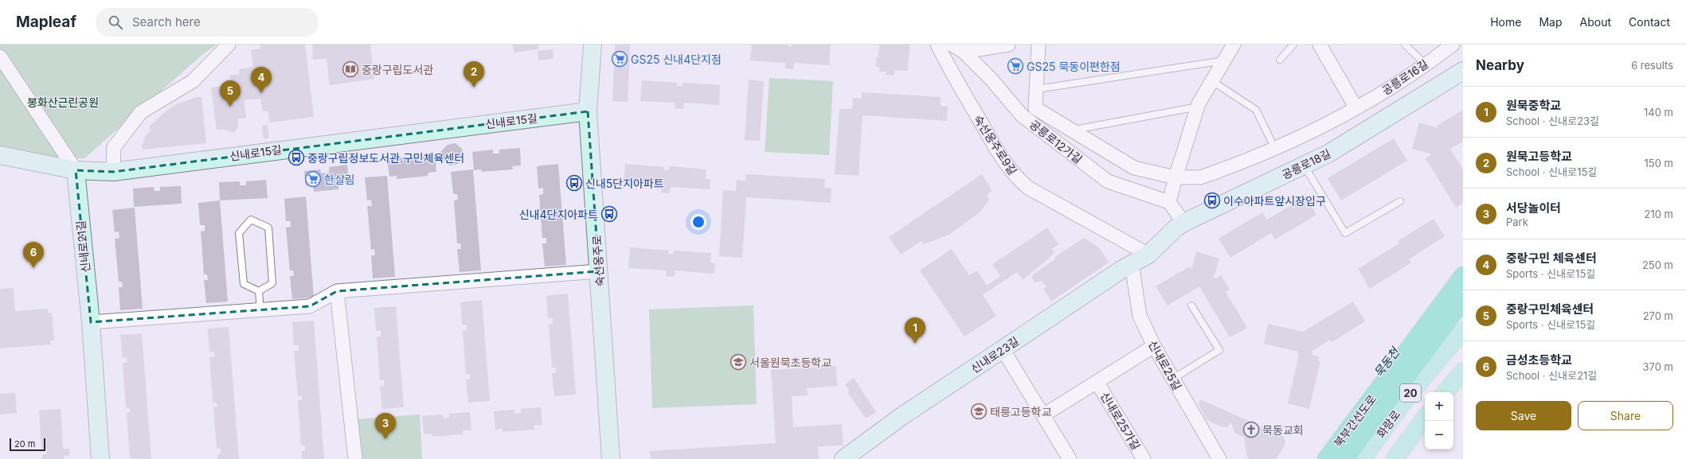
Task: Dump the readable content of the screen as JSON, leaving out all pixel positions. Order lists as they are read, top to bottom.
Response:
{
  "streets": {
    "highway": ["북부간선도로"],
    "main road": ["20", "화랑로"],
    "street": [
      "공릉로16길",
      "신내로15길",
      "공릉로12가길",
      "숙선옹주로9길",
      "공릉로18길",
      "신내로21길",
      "숙선옹주로",
      "신내로23길",
      "신내로25길",
      "신내로25가길"
    ]
  },
  "crossings": [
    ["공릉로16길", "공릉로12가길"],
    ["신내로15길", "신내로21길"],
    ["신내로15길", "숙선옹주로"],
    ["숙선옹주로9길", "공릉로18길"],
    ["숙선옹주로9길", "신내로23길"],
    ["공릉로18길", "신내로23길"],
    ["신내로23길", "신내로25길"],
    ["신내로25길", "신내로25가길"]
  ],
  "water": ["묵동천"],
  "parks": ["봉화산근린공원"],
  "places": {
    "supermarket": ["GS25 신내4단지점", "GS25 묵동이편한점", "한살림"],
    "library": ["중랑구립도서관"],
    "bus stop": [
      "중랑구립정보도서관.구민체육센터",
      "신내5단지아파트",
      "이수아파트앞시장입구",
      "신내4단지아파트"
    ],
    "school or university": ["서울원묵초등학교", "태릉고등학교"],
    "church": ["묵동교회"]
  },
  "scale_bar": "20 m",
  "page": {
    "header": "Mapleaf",
    "search": "Search here",
    "nav": [
      "Home",
      "Map",
      "About",
      "Contact"
    ],
    "heading": ["Nearby", "6 results"],
    "pins": [
      "2",
      "4",
      "5",
      "6",
      "1",
      "3"
    ],
    "list": [
      {
        "mark": "1",
        "name": "원묵중학교",
        "note": "School · 신내로23길",
        "value": "140 m"
      },
      {
        "mark": "2",
        "name": "원묵고등학교",
        "note": "School · 신내로15길",
        "value": "150 m"
      },
      {
        "mark": "3",
        "name": "서당놀이터",
        "note": "Park",
        "value": "210 m"
      },
      {
        "mark": "4",
        "name": "중랑구민 체육센터",
        "note": "Sports · 신내로15길",
        "value": "250 m"
      },
      {
        "mark": "5",
        "name": "중랑구민체육센터",
        "note": "Sports · 신내로15길",
        "value": "270 m"
      },
      {
        "mark": "6",
        "name": "금성초등학교",
        "note": "School · 신내로21길",
        "value": "370 m"
      }
    ],
    "buttons": ["Save", "Share"],
    "map_buttons": ["+", "−"],
    "scale": "20 m"
  }
}
